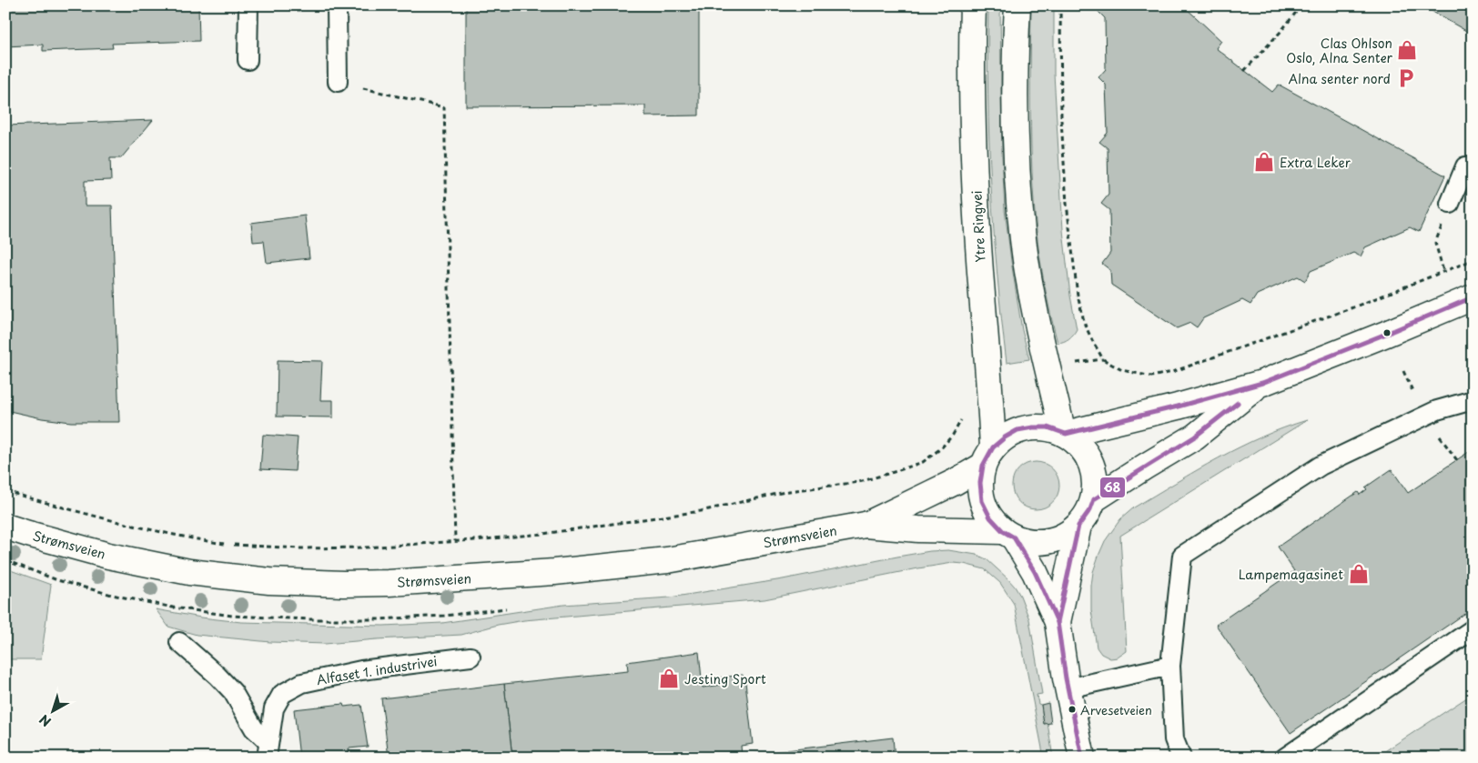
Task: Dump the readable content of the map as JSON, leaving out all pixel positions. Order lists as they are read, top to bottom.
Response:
{
  "streets": {
    "main road": ["Ytre Ringvei", "Strømsveien"],
    "lane": ["Alfaset 1. industrivei"]
  },
  "crossings": [
    ["Ytre Ringvei", "Strømsveien"]
  ],
  "places": {
    "shop": [
      "Clas Ohlson Oslo, Alna Senter",
      "Extra Leker",
      "Lampemagasinet",
      "Jesting Sport"
    ],
    "parking": ["Alna senter nord"],
    "other": ["Arvesetveien"]
  },
  "lines": ["transit line 68"],
  "north": "bottom left"
}
